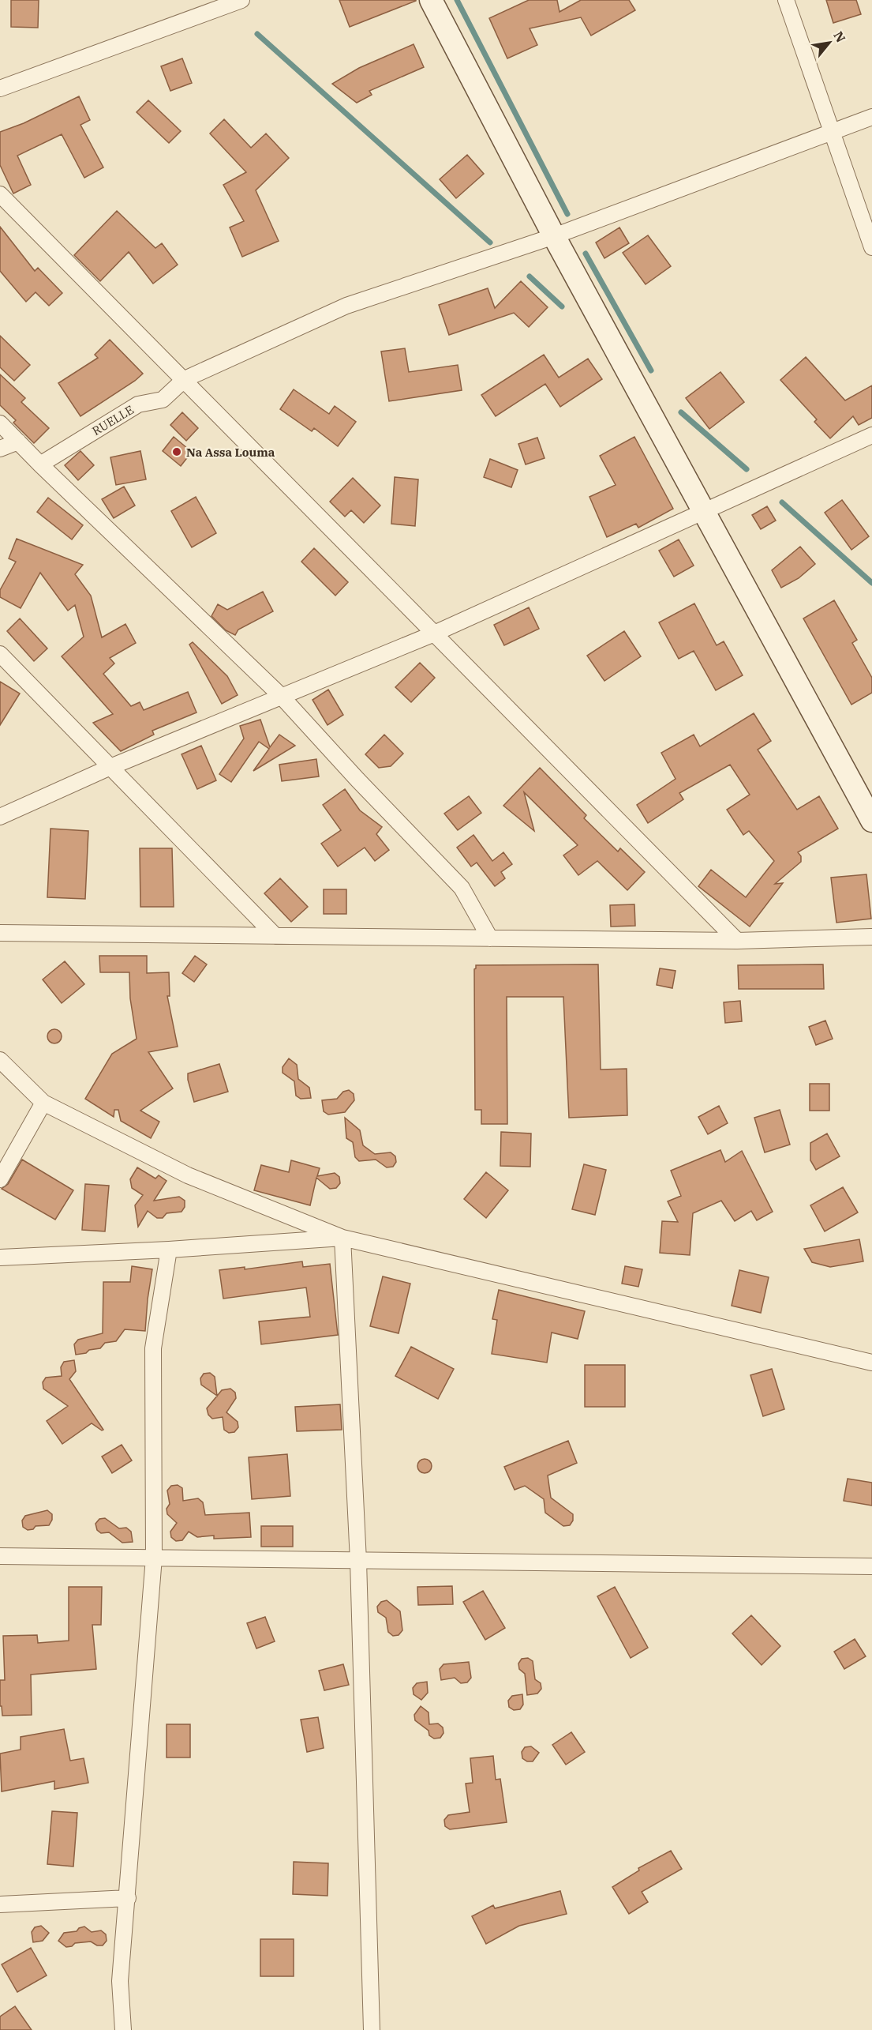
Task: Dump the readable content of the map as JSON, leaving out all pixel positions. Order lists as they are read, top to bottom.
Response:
{
  "streets": {
    "street": ["RUELLE"]
  },
  "places": ["Na Assa Louma"],
  "north": "top right"
}
